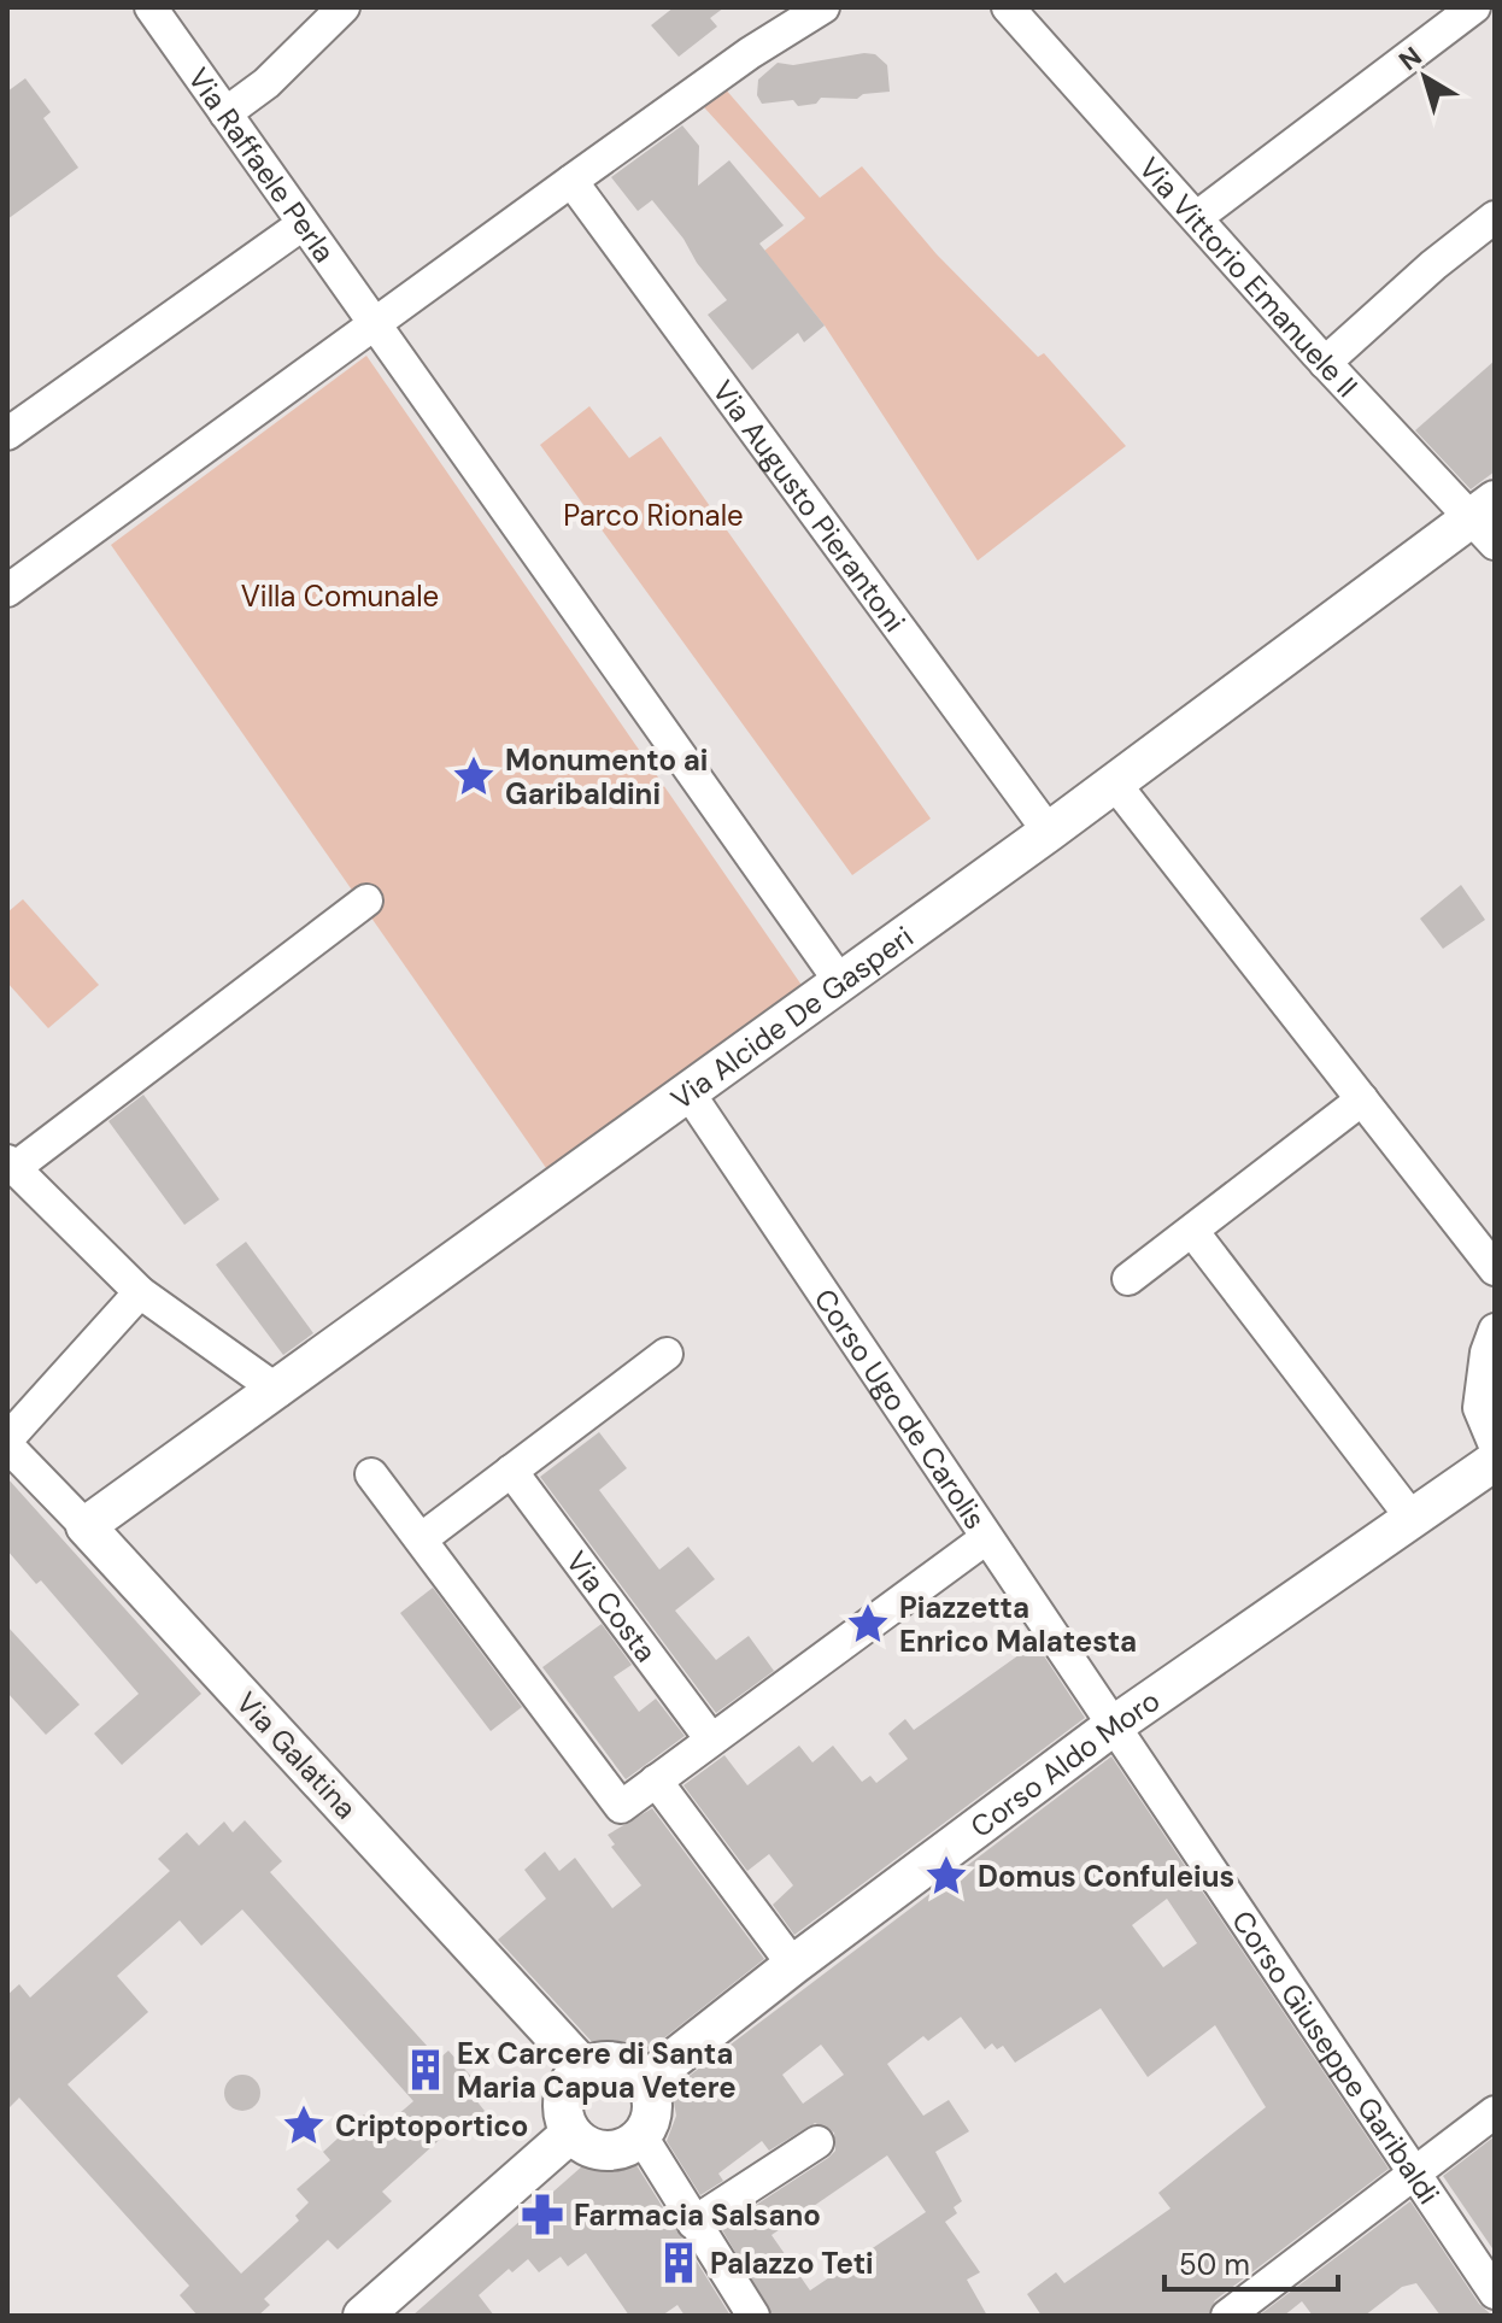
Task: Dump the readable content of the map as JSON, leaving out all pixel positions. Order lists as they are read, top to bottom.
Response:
{
  "streets": {
    "main road": ["Via Alcide De Gasperi", "Via Galatina", "Corso Aldo Moro"],
    "street": [
      "Via Raffaele Perla",
      "Via Vittorio Emanuele II",
      "Via Augusto Pierantoni",
      "Corso Ugo de Carolis",
      "Via Costa",
      "Corso Giuseppe Garibaldi"
    ]
  },
  "crossings": [
    ["Via Raffaele Perla", "Via Alcide De Gasperi"],
    ["Via Vittorio Emanuele II", "Via Alcide De Gasperi"],
    ["Via Augusto Pierantoni", "Via Alcide De Gasperi"],
    ["Via Alcide De Gasperi", "Corso Ugo de Carolis"],
    ["Via Alcide De Gasperi", "Via Galatina"],
    ["Corso Ugo de Carolis", "Corso Aldo Moro"],
    ["Corso Ugo de Carolis", "Corso Giuseppe Garibaldi"],
    ["Via Galatina", "Corso Aldo Moro"],
    ["Corso Aldo Moro", "Corso Giuseppe Garibaldi"]
  ],
  "parks": ["Parco Rionale", "Villa Comunale"],
  "places": {
    "place": [
      "Monumento ai Garibaldini",
      "Piazzetta Enrico Malatesta",
      "Domus Confuleius",
      "Criptoportico"
    ],
    "building": ["Ex Carcere di Santa Maria Capua Vetere", "Palazzo Teti"],
    "pharmacy": ["Farmacia Salsano"]
  },
  "scale_bar": "50 m",
  "north": "top left"
}
